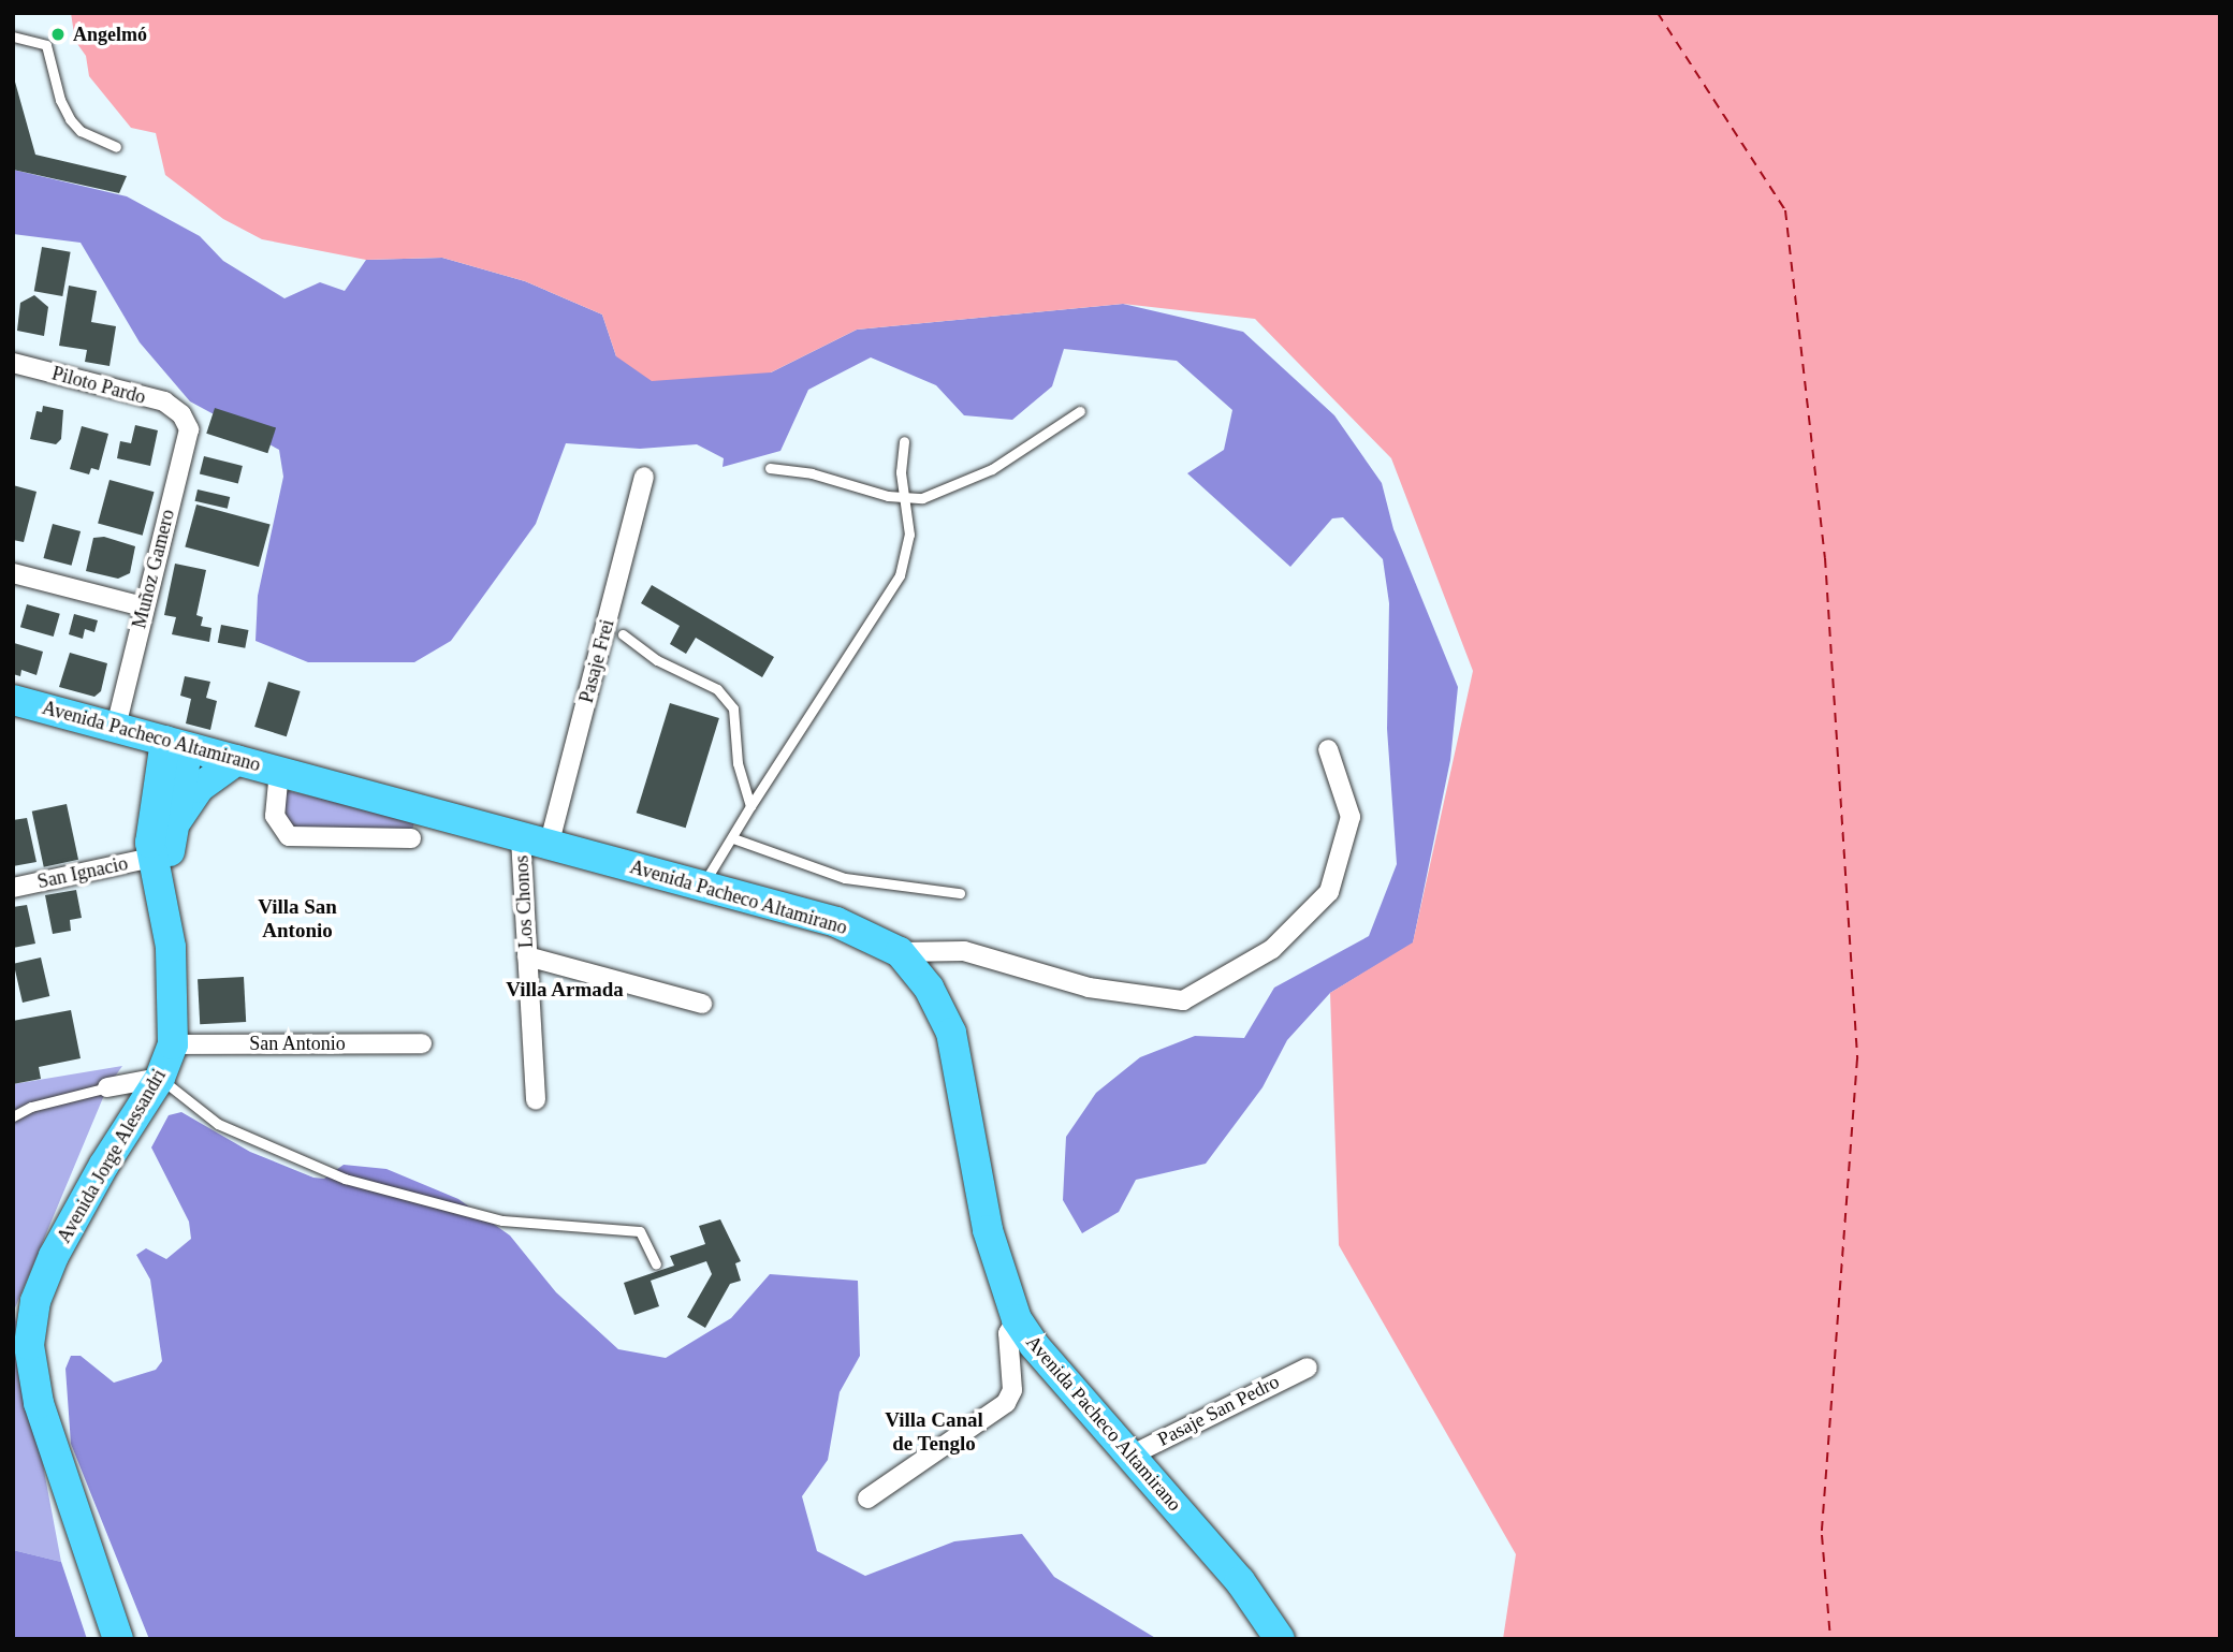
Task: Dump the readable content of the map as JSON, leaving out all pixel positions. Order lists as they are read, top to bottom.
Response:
{
  "streets": {
    "main road": ["Avenida Pacheco Altamirano", "Avenida Jorge Alessandri"],
    "street": [
      "Piloto Pardo",
      "Muñoz Gamero",
      "Pasaje Frei",
      "San Ignacio",
      "Los Chonos",
      "San Antonio",
      "Pasaje San Pedro"
    ]
  },
  "crossings": [
    ["Piloto Pardo", "Muñoz Gamero"],
    ["Muñoz Gamero", "Avenida Pacheco Altamirano"],
    ["Pasaje Frei", "Avenida Pacheco Altamirano"],
    ["Pasaje Frei", "Los Chonos"],
    ["Avenida Pacheco Altamirano", "Los Chonos"],
    ["Avenida Pacheco Altamirano", "Avenida Jorge Alessandri"],
    ["Avenida Pacheco Altamirano", "Pasaje San Pedro"],
    ["San Ignacio", "Avenida Jorge Alessandri"],
    ["San Antonio", "Avenida Jorge Alessandri"]
  ],
  "districts": ["Villa San Antonio", "Villa Armada", "Villa Canal de Tenglo"],
  "places": ["Angelmó"]
}
